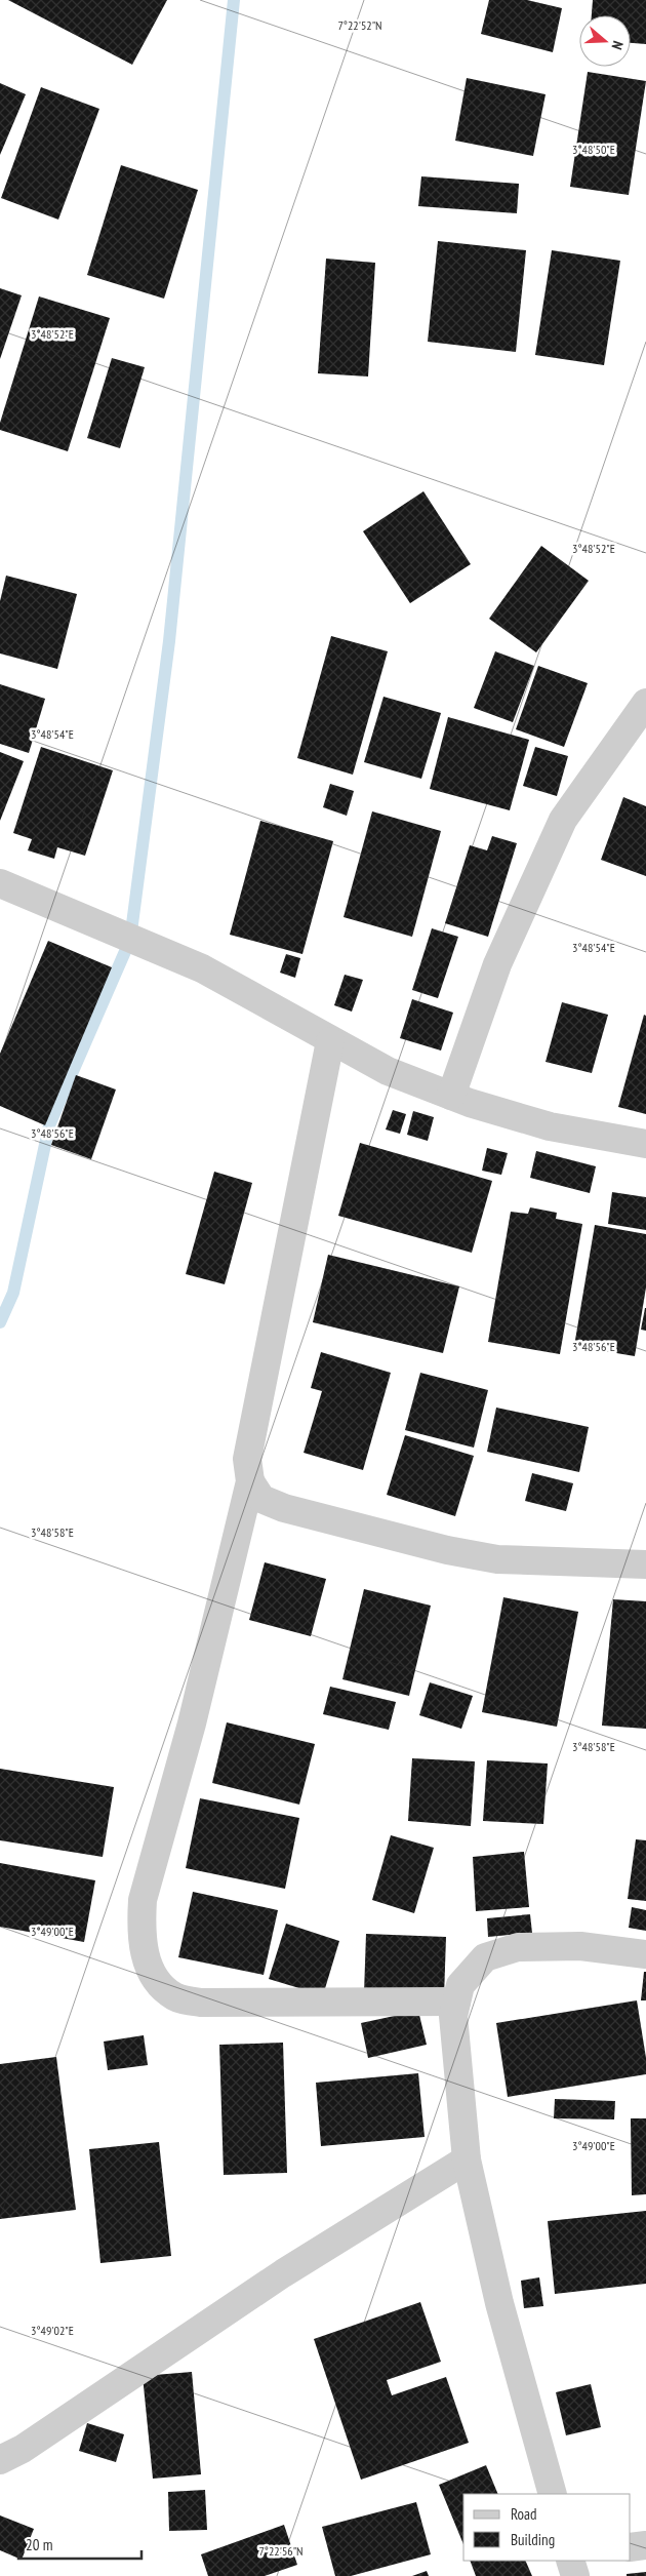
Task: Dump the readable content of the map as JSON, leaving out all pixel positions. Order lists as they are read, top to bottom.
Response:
{
  "legend": ["Road", "Building"],
  "scale_bar": "20 m",
  "north": "right",
  "coordinates": [
    "7°22'52\"N",
    "3°48'50\"E",
    "3°48'52\"E",
    "3°48'54\"E",
    "3°48'56\"E",
    "3°48'58\"E",
    "3°49'00\"E",
    "3°49'02\"E",
    "7°22'56\"N"
  ]
}
